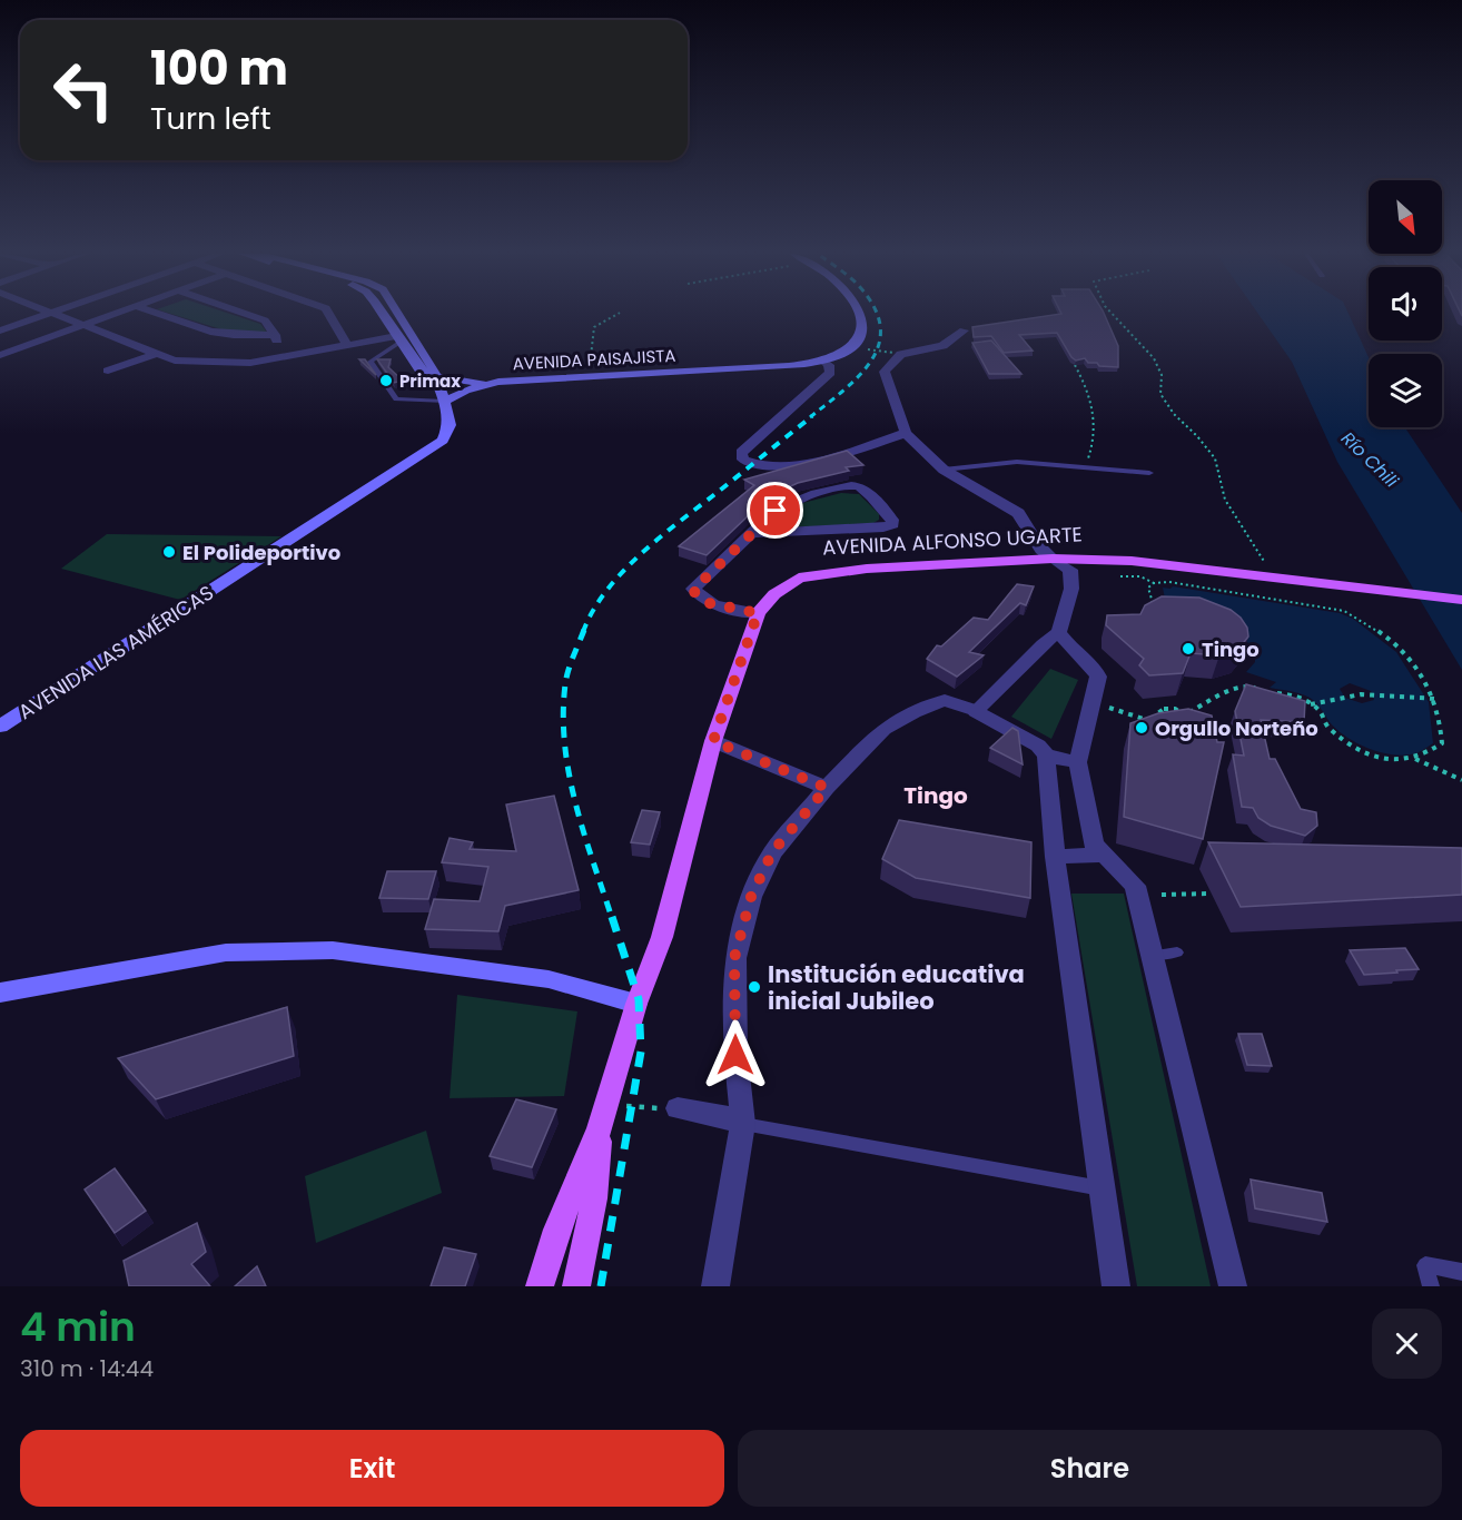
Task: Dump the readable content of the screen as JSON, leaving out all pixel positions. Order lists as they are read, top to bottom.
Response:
{
  "streets": {
    "main road": ["AVENIDA PAISAJISTA", "AVENIDA ALFONSO UGARTE", "AVENIDA LAS AMÉRICAS"]
  },
  "crossings": [
    ["AVENIDA PAISAJISTA", "AVENIDA LAS AMÉRICAS"]
  ],
  "districts": ["Tingo"],
  "water": ["Río Chili"],
  "places": [
    "Primax",
    "El Polideportivo",
    "Tingo",
    "Orgullo Norteño",
    "Institución educativa inicial Jubileo"
  ],
  "north": "bottom right",
  "page": {
    "turn": ["100 m", "Turn left"],
    "heading": ["4 min", "310 m · 14:44"],
    "buttons": ["Exit", "Share"]
  }
}
